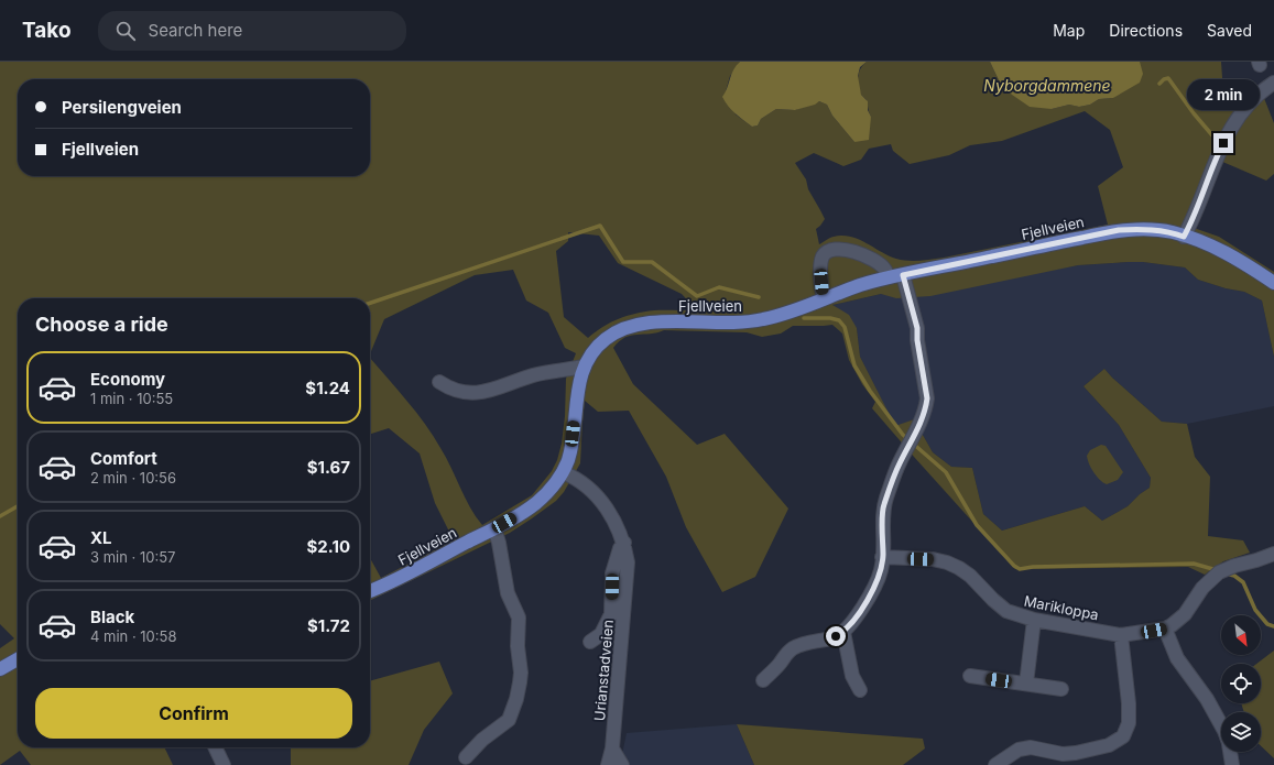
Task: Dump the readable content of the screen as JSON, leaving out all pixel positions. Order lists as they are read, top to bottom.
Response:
{
  "streets": {
    "main road": ["Fjellveien"],
    "street": ["Marikloppa", "Urianstadveien"]
  },
  "crossings": [
    ["Fjellveien", "Urianstadveien"]
  ],
  "water": ["Nyborgdammene"],
  "north": "bottom right",
  "page": {
    "header": "Tako",
    "search": "Search here",
    "nav": ["Map", "Directions", "Saved"],
    "bubble": "2 min",
    "banner": ["Persilengveien", "Fjellveien"],
    "heading": "Choose a ride",
    "list": [
      {
        "name": "Economy",
        "note": "1 min · 10:55",
        "value": "$1.24"
      },
      {
        "name": "Comfort",
        "note": "2 min · 10:56",
        "value": "$1.67"
      },
      {
        "name": "XL",
        "note": "3 min · 10:57",
        "value": "$2.10"
      },
      {
        "name": "Black",
        "note": "4 min · 10:58",
        "value": "$1.72"
      }
    ],
    "buttons": "Confirm"
  }
}
